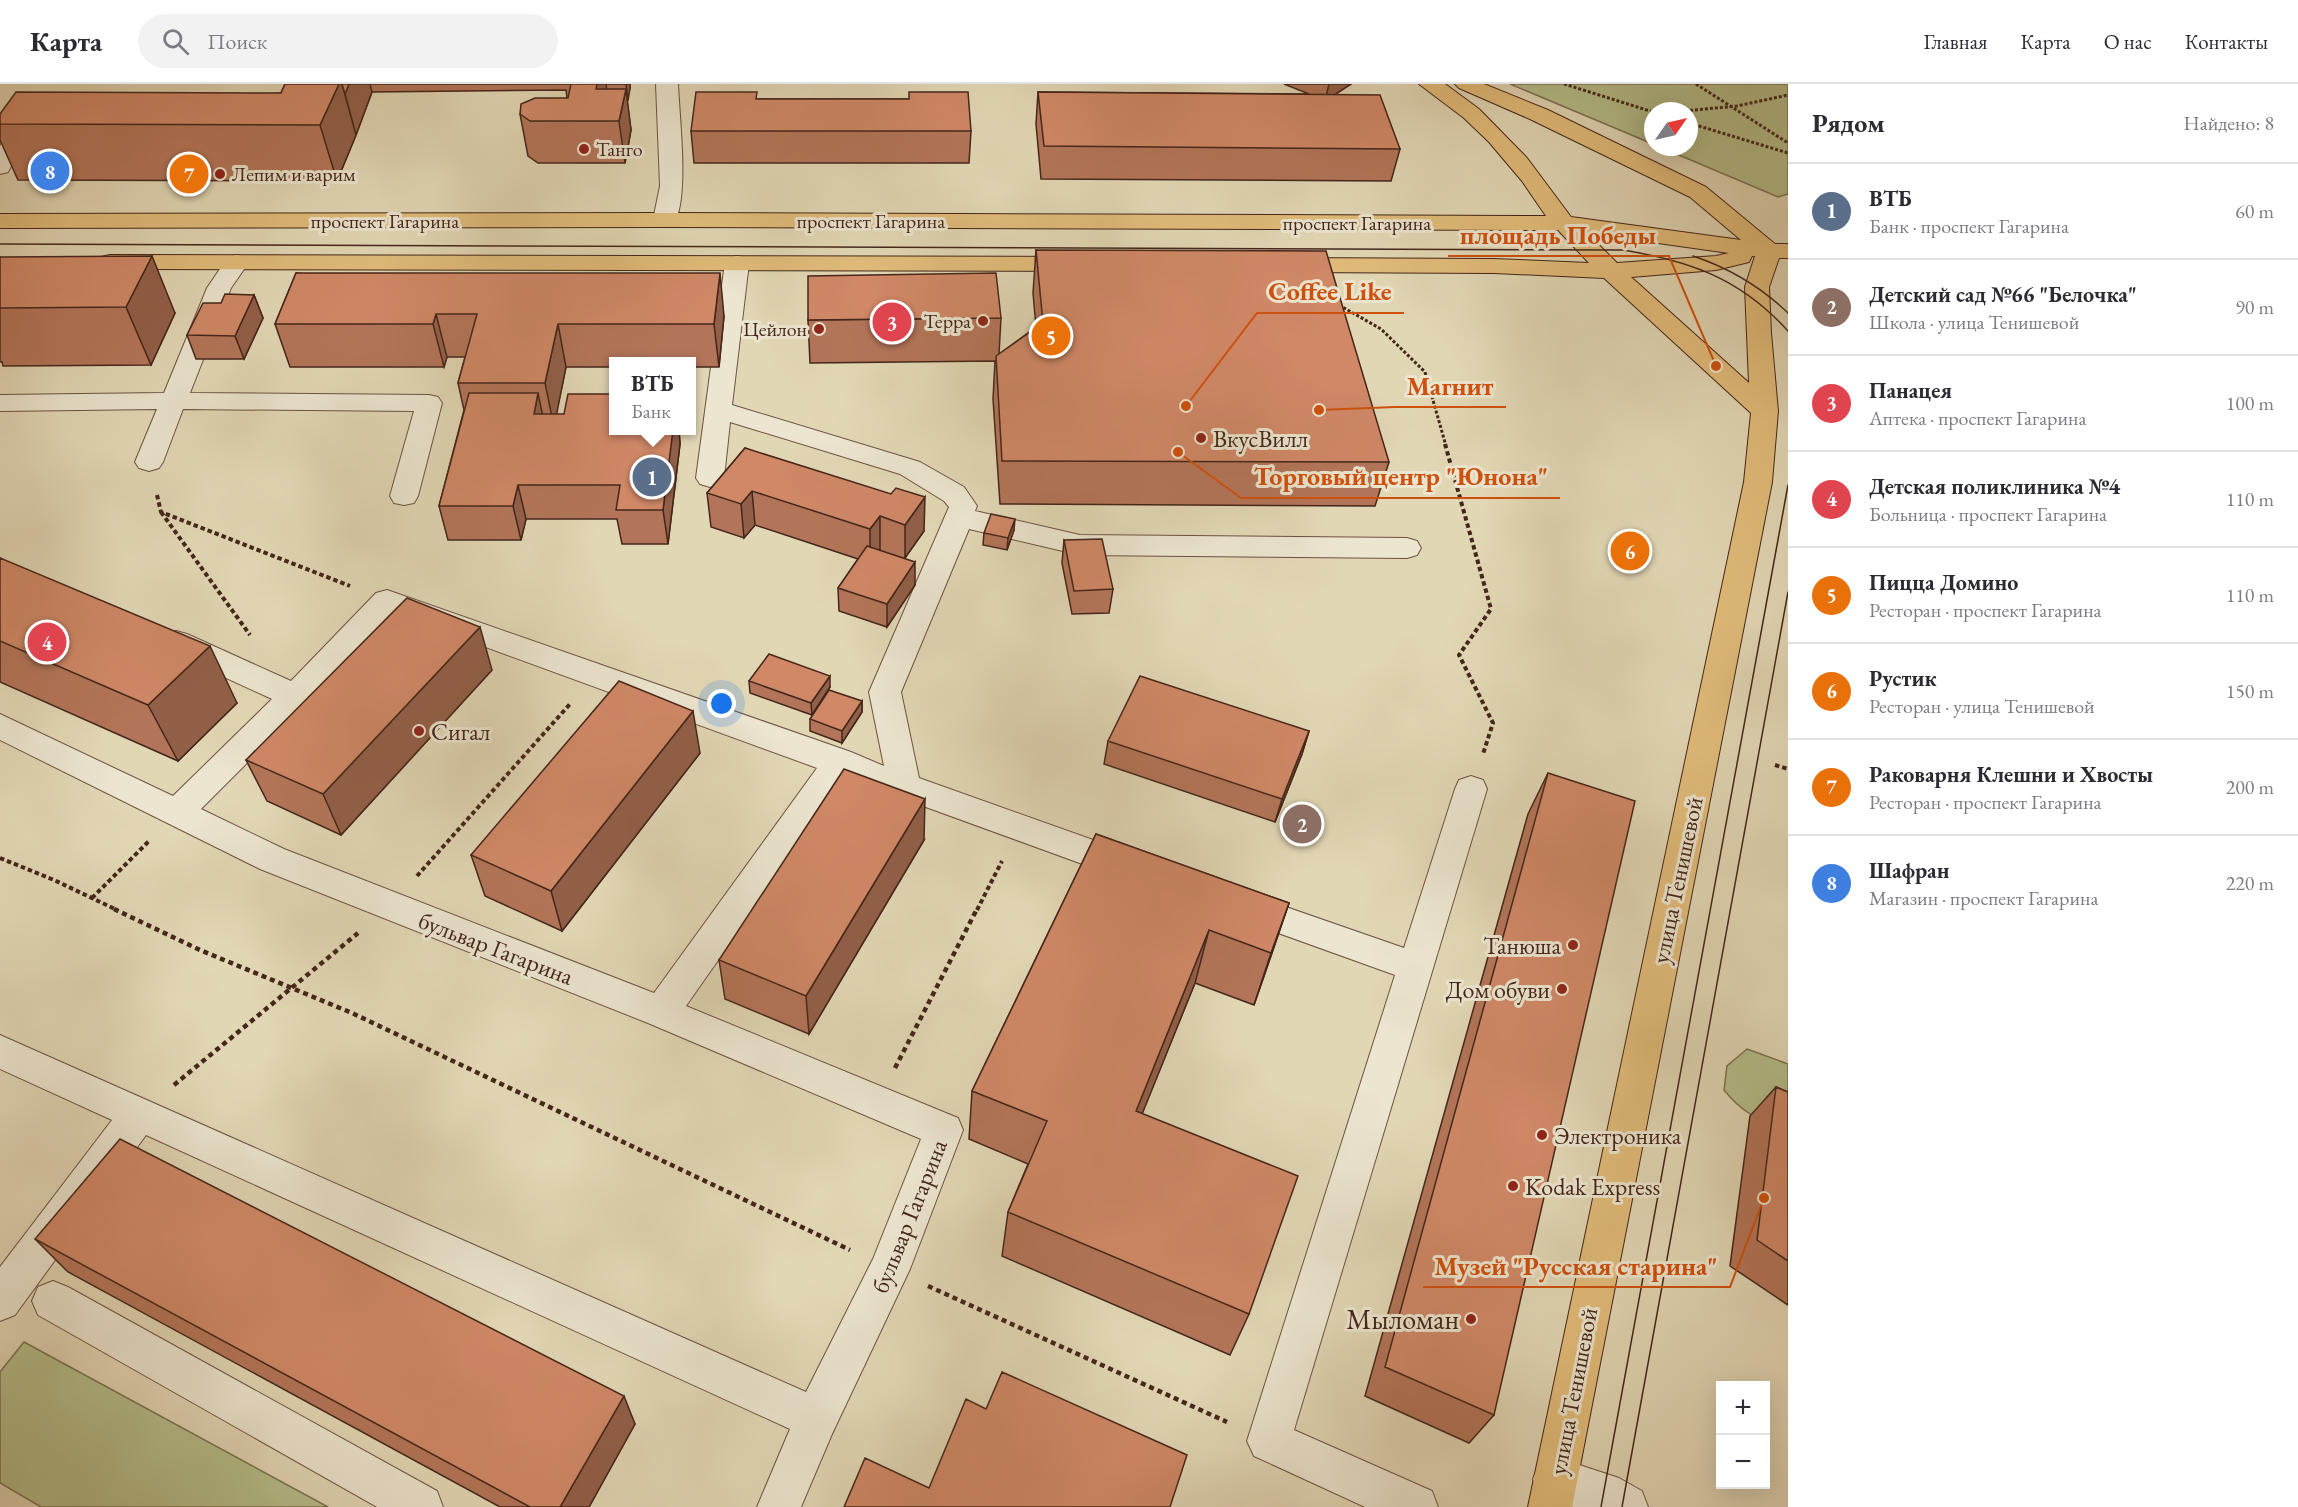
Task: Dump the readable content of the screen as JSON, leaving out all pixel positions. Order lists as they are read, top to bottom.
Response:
{
  "streets": {
    "main road": ["проспект Гагарина", "улица Тенишевой"],
    "street": ["бульвар Гагарина"]
  },
  "crossings": [
    ["проспект Гагарина", "улица Тенишевой"]
  ],
  "places": [
    "Танго",
    "Лепим и варим",
    "Терра",
    "Цейлон",
    "площадь Победы",
    "Coffee Like",
    "Магнит",
    "ВкусВилл",
    "Торговый центр \"Юнона\"",
    "Сигал",
    "Танюша",
    "Дом обуви",
    "Электроника",
    "Kodak Express",
    "Музей \"Русская старина\"",
    "Мыломан"
  ],
  "north": "top right",
  "page": {
    "header": "Карта",
    "search": "Поиск",
    "nav": [
      "Главная",
      "Карта",
      "О нас",
      "Контакты"
    ],
    "heading": ["Рядом", "Найдено: 8"],
    "pins": [
      "8",
      "7",
      "3",
      "5",
      "1",
      "6",
      "4",
      "2"
    ],
    "list": [
      {
        "mark": "1",
        "name": "ВТБ",
        "note": "Банк · проспект Гагарина",
        "value": "60 m"
      },
      {
        "mark": "2",
        "name": "Детский сад №66 \"Белочка\"",
        "note": "Школа · улица Тенишевой",
        "value": "90 m"
      },
      {
        "mark": "3",
        "name": "Панацея",
        "note": "Аптека · проспект Гагарина",
        "value": "100 m"
      },
      {
        "mark": "4",
        "name": "Детская поликлиника №4",
        "note": "Больница · проспект Гагарина",
        "value": "110 m"
      },
      {
        "mark": "5",
        "name": "Пицца Домино",
        "note": "Ресторан · проспект Гагарина",
        "value": "110 m"
      },
      {
        "mark": "6",
        "name": "Рустик",
        "note": "Ресторан · улица Тенишевой",
        "value": "150 m"
      },
      {
        "mark": "7",
        "name": "Раковарня Клешни и Хвосты",
        "note": "Ресторан · проспект Гагарина",
        "value": "200 m"
      },
      {
        "mark": "8",
        "name": "Шафран",
        "note": "Магазин · проспект Гагарина",
        "value": "220 m"
      }
    ],
    "popup": ["ВТБ", "Банк"],
    "map_buttons": ["+", "−"]
  }
}
